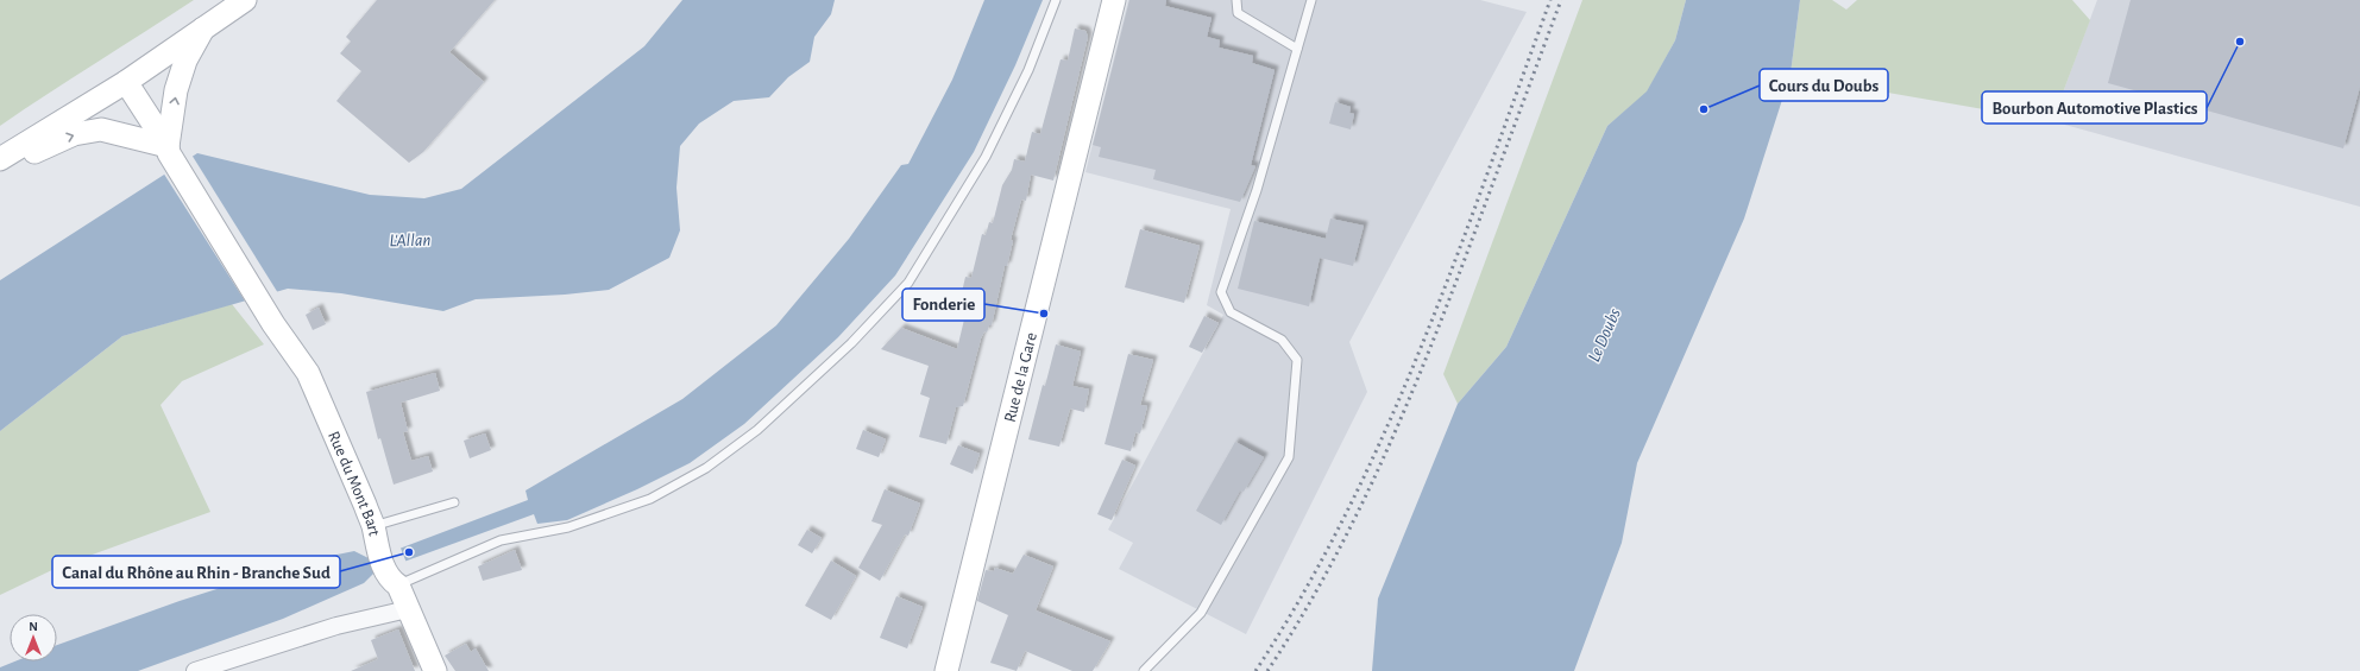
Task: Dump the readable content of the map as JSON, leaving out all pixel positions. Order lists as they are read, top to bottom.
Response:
{
  "streets": {
    "main road": ["Rue de la Gare", "Rue du Mont Bart"]
  },
  "water": ["L'Allan", "Le Doubs"],
  "places": [
    "Bourbon Automotive Plastics",
    "Cours du Doubs",
    "Fonderie",
    "Canal du Rhône au Rhin - Branche Sud"
  ],
  "north": "top"
}
